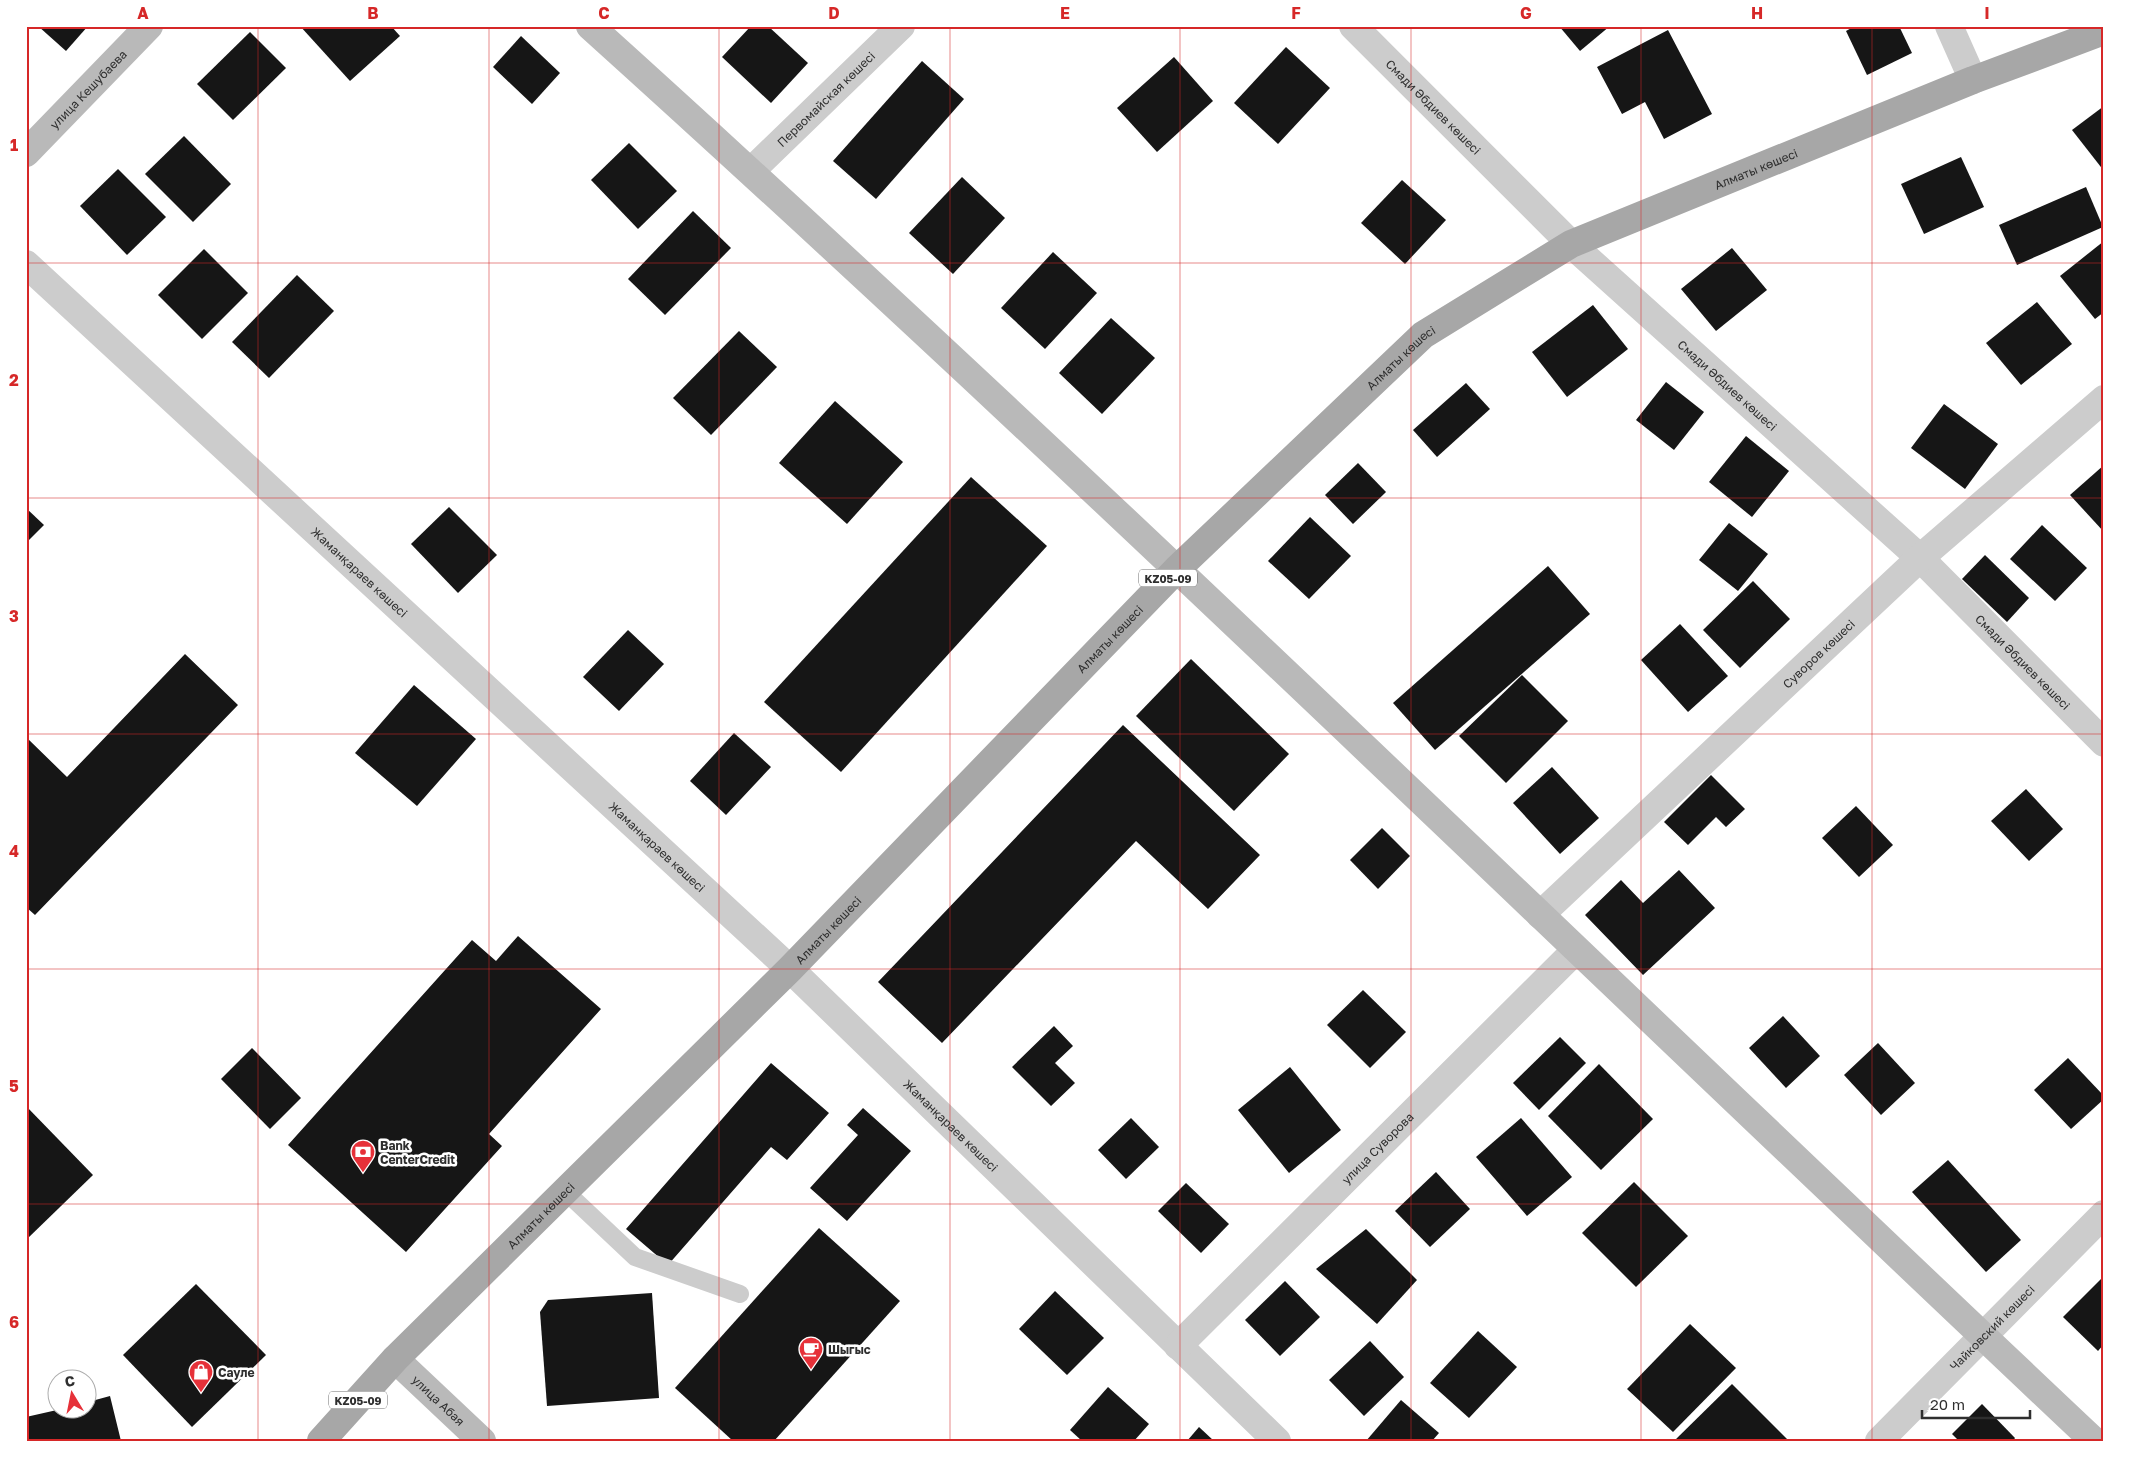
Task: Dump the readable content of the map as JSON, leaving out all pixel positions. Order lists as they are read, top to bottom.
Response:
{
  "streets": {
    "main road": ["Алматы көшесі", "KZ05-09"],
    "street": [
      "улица Кешубаева",
      "Первомайская көшесі",
      "Смади Әбдиев көшесі",
      "Жаманқараев көшесі",
      "Суворов көшесі",
      "улица Суворова",
      "Чайковский көшесі",
      "улица Абая"
    ]
  },
  "crossings": [
    ["Смади Әбдиев көшесі", "Алматы көшесі"],
    ["Смади Әбдиев көшесі", "Суворов көшесі"],
    ["Алматы көшесі", "Жаманқараев көшесі"],
    ["Алматы көшесі", "улица Абая"],
    ["Жаманқараев көшесі", "улица Суворова"]
  ],
  "places": {
    "bank": ["Bank CenterCredit"],
    "cafe": ["Шыгыс"],
    "shop": ["Сауле"]
  },
  "scale_bar": "20 m",
  "north": "top",
  "grid": {
    "columns": [
      "A",
      "B",
      "C",
      "D",
      "E",
      "F",
      "G",
      "H",
      "I"
    ],
    "rows": [
      "1",
      "2",
      "3",
      "4",
      "5",
      "6"
    ]
  }
}
